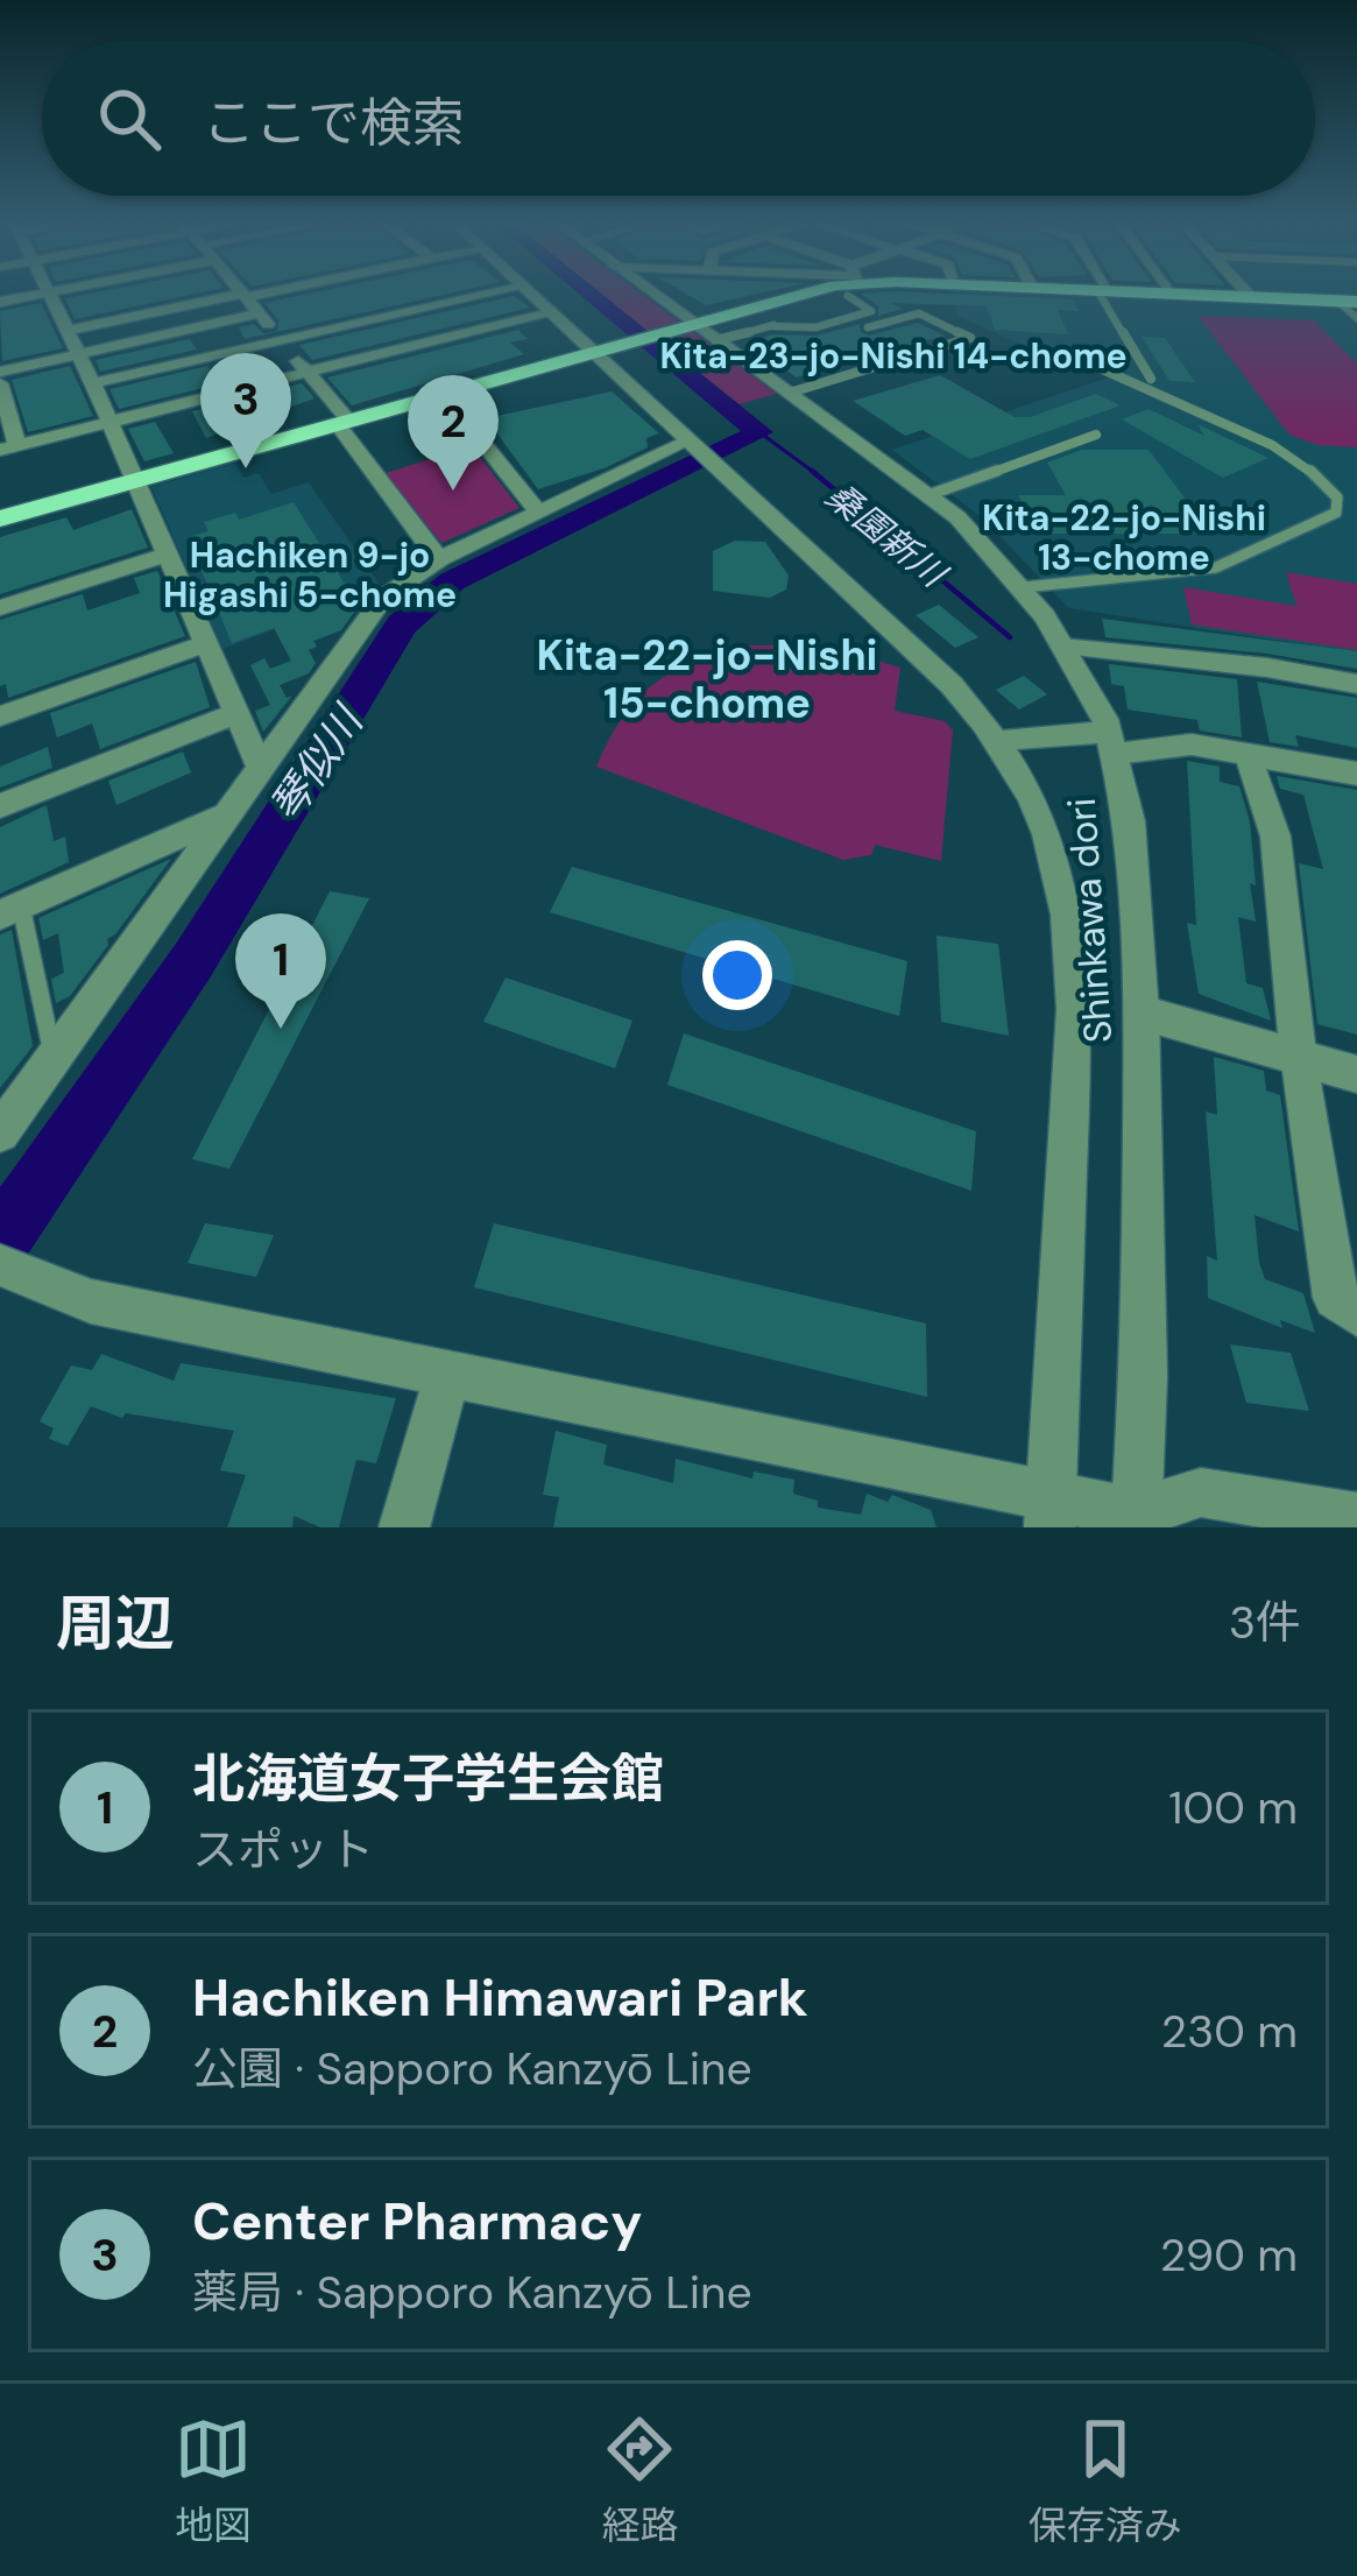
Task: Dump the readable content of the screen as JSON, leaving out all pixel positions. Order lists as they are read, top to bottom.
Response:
{
  "streets": {
    "street": ["Shinkawa dori"]
  },
  "districts": [
    "Kita-23-jo-Nishi 14-chome",
    "Kita-22-jo-Nishi 13-chome",
    "Hachiken 9-jo Higashi 5-chome",
    "Kita-22-jo-Nishi 15-chome"
  ],
  "water": ["桑園新川", "琴似川"],
  "page": {
    "search": "ここで検索",
    "pins": ["3", "2", "1"],
    "heading": ["周辺", "3件"],
    "list": [
      {
        "mark": "1",
        "name": "北海道女子学生会館",
        "note": "スポット",
        "value": "100 m"
      },
      {
        "mark": "2",
        "name": "Hachiken Himawari Park",
        "note": "公園 · Sapporo Kanzyō Line",
        "value": "230 m"
      },
      {
        "mark": "3",
        "name": "Center Pharmacy",
        "note": "薬局 · Sapporo Kanzyō Line",
        "value": "290 m"
      }
    ],
    "nav": ["地図", "経路", "保存済み"]
  }
}
